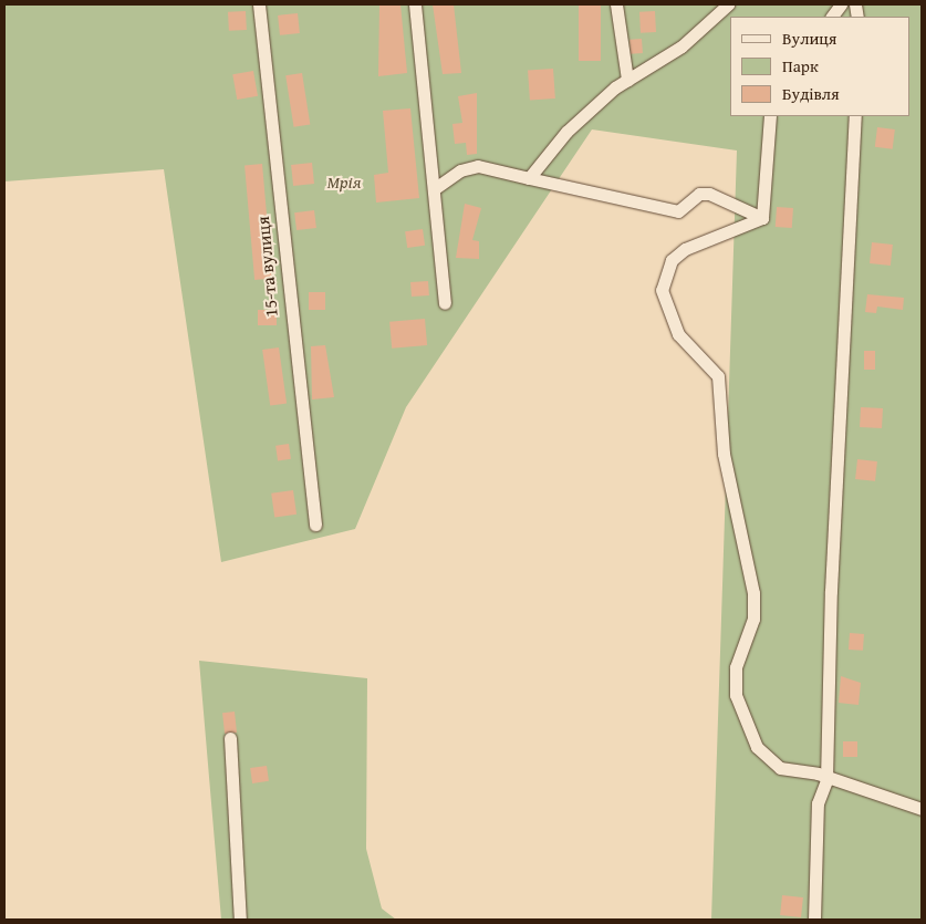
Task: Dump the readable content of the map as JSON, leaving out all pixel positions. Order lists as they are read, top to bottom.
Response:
{
  "streets": {
    "street": ["15-та вулиця"]
  },
  "parks": ["Мрія"],
  "legend": ["Вулиця", "Парк", "Будівля"]
}
